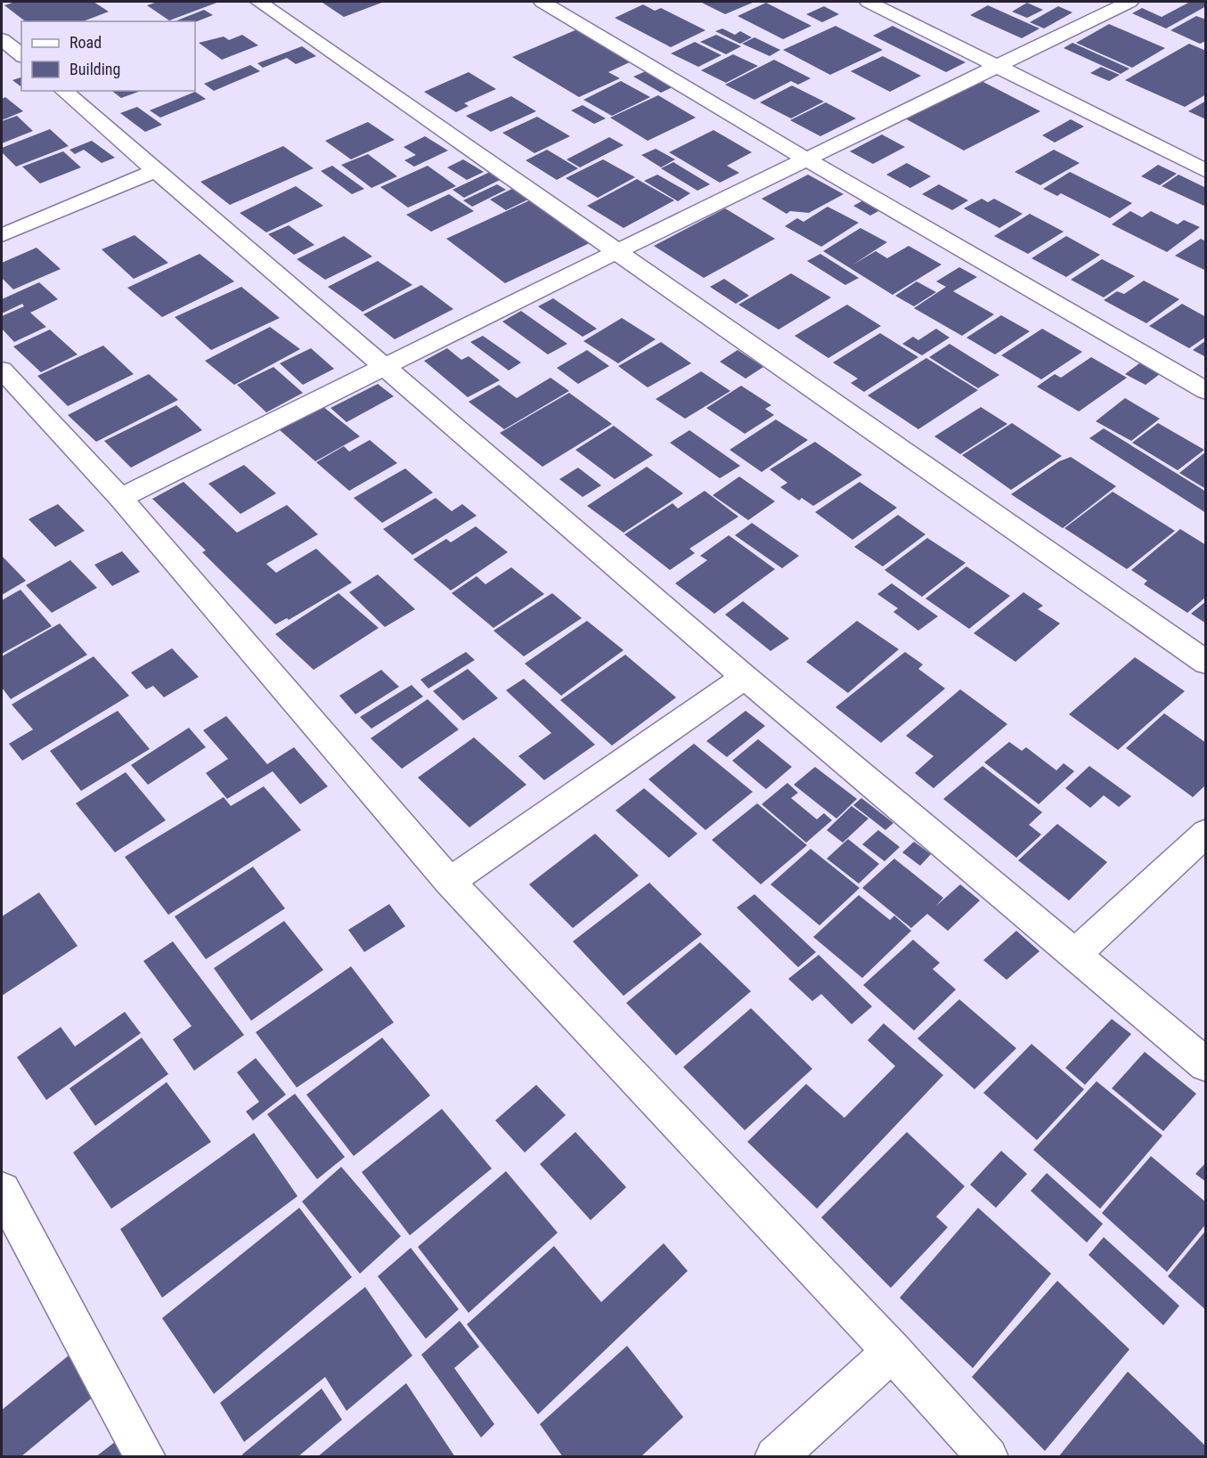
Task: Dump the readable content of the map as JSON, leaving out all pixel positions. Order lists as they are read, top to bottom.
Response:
{
  "legend": ["Road", "Building"]
}
